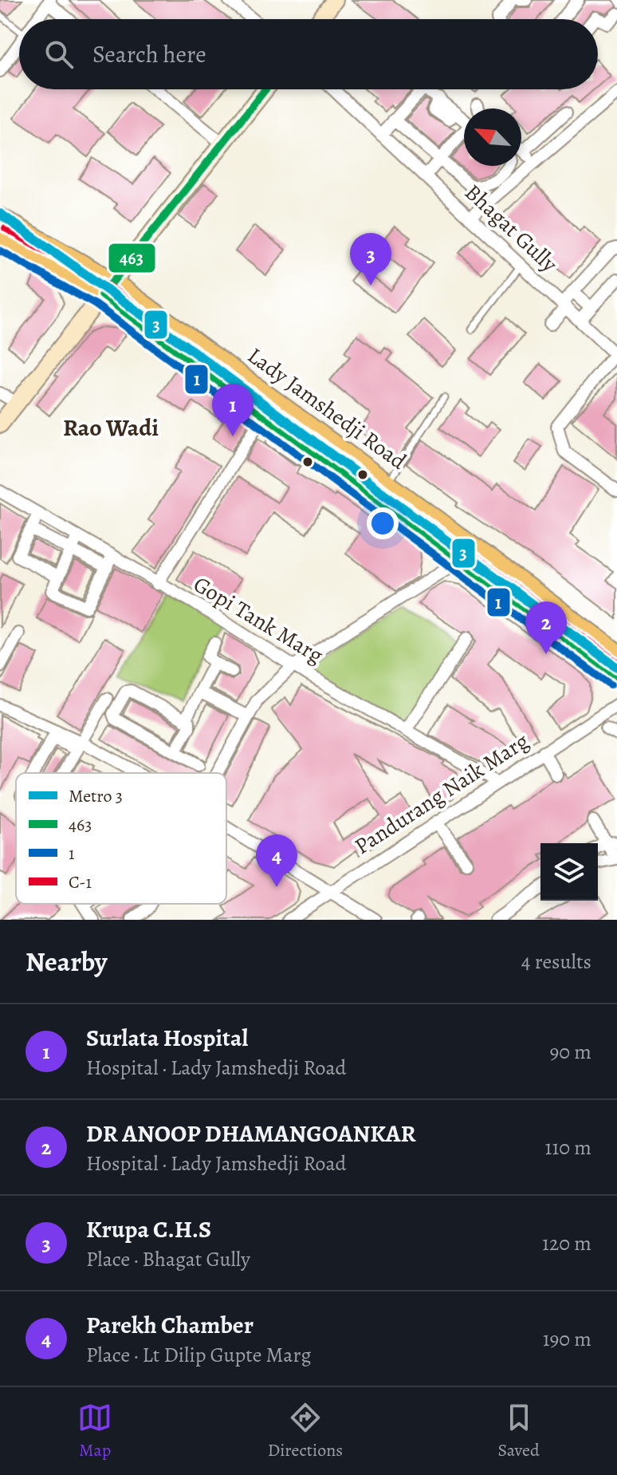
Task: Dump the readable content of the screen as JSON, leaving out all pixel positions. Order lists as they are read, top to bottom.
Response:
{
  "streets": {
    "main road": ["Lady Jamshedji Road"],
    "street": ["Bhagat Gully", "Gopi Tank Marg", "Pandurang Naik Marg"]
  },
  "crossings": [
    ["Gopi Tank Marg", "Pandurang Naik Marg"]
  ],
  "districts": ["Rao Wadi"],
  "lines": [
    "transit line 463",
    "metro line 3",
    "transit line C-1",
    "transit line 1"
  ],
  "legend": [
    "Metro 3",
    "463",
    "1",
    "C-1"
  ],
  "north": "top left",
  "page": {
    "search": "Search here",
    "pins": [
      "3",
      "1",
      "2",
      "4"
    ],
    "heading": ["Nearby", "4 results"],
    "list": [
      {
        "mark": "1",
        "name": "Surlata Hospital",
        "note": "Hospital · Lady Jamshedji Road",
        "value": "90 m"
      },
      {
        "mark": "2",
        "name": "DR ANOOP DHAMANGOANKAR",
        "note": "Hospital · Lady Jamshedji Road",
        "value": "110 m"
      },
      {
        "mark": "3",
        "name": "Krupa C.H.S",
        "note": "Place · Bhagat Gully",
        "value": "120 m"
      },
      {
        "mark": "4",
        "name": "Parekh Chamber",
        "note": "Place · Lt Dilip Gupte Marg",
        "value": "190 m"
      }
    ],
    "nav": ["Map", "Directions", "Saved"]
  }
}
